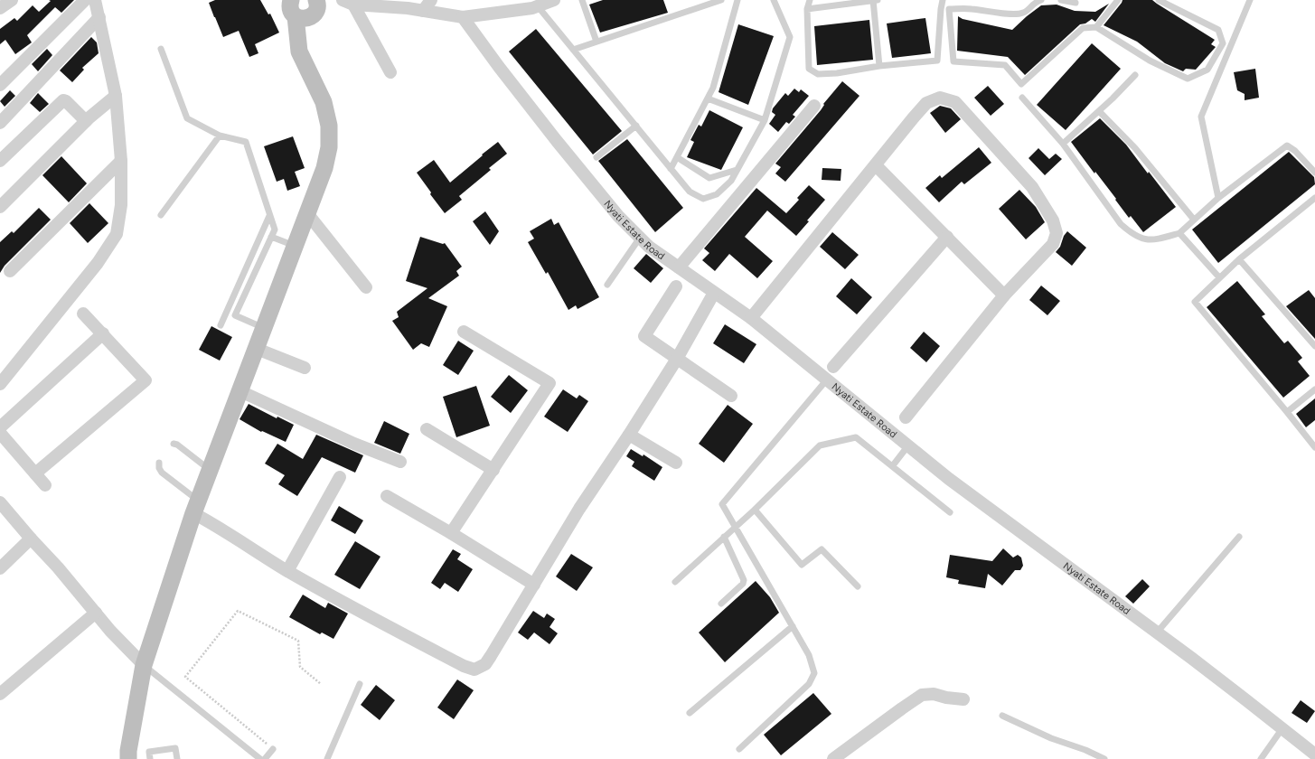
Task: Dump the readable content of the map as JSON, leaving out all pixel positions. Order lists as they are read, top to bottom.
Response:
{
  "streets": {
    "street": ["Nyati Estate Road"]
  }
}
